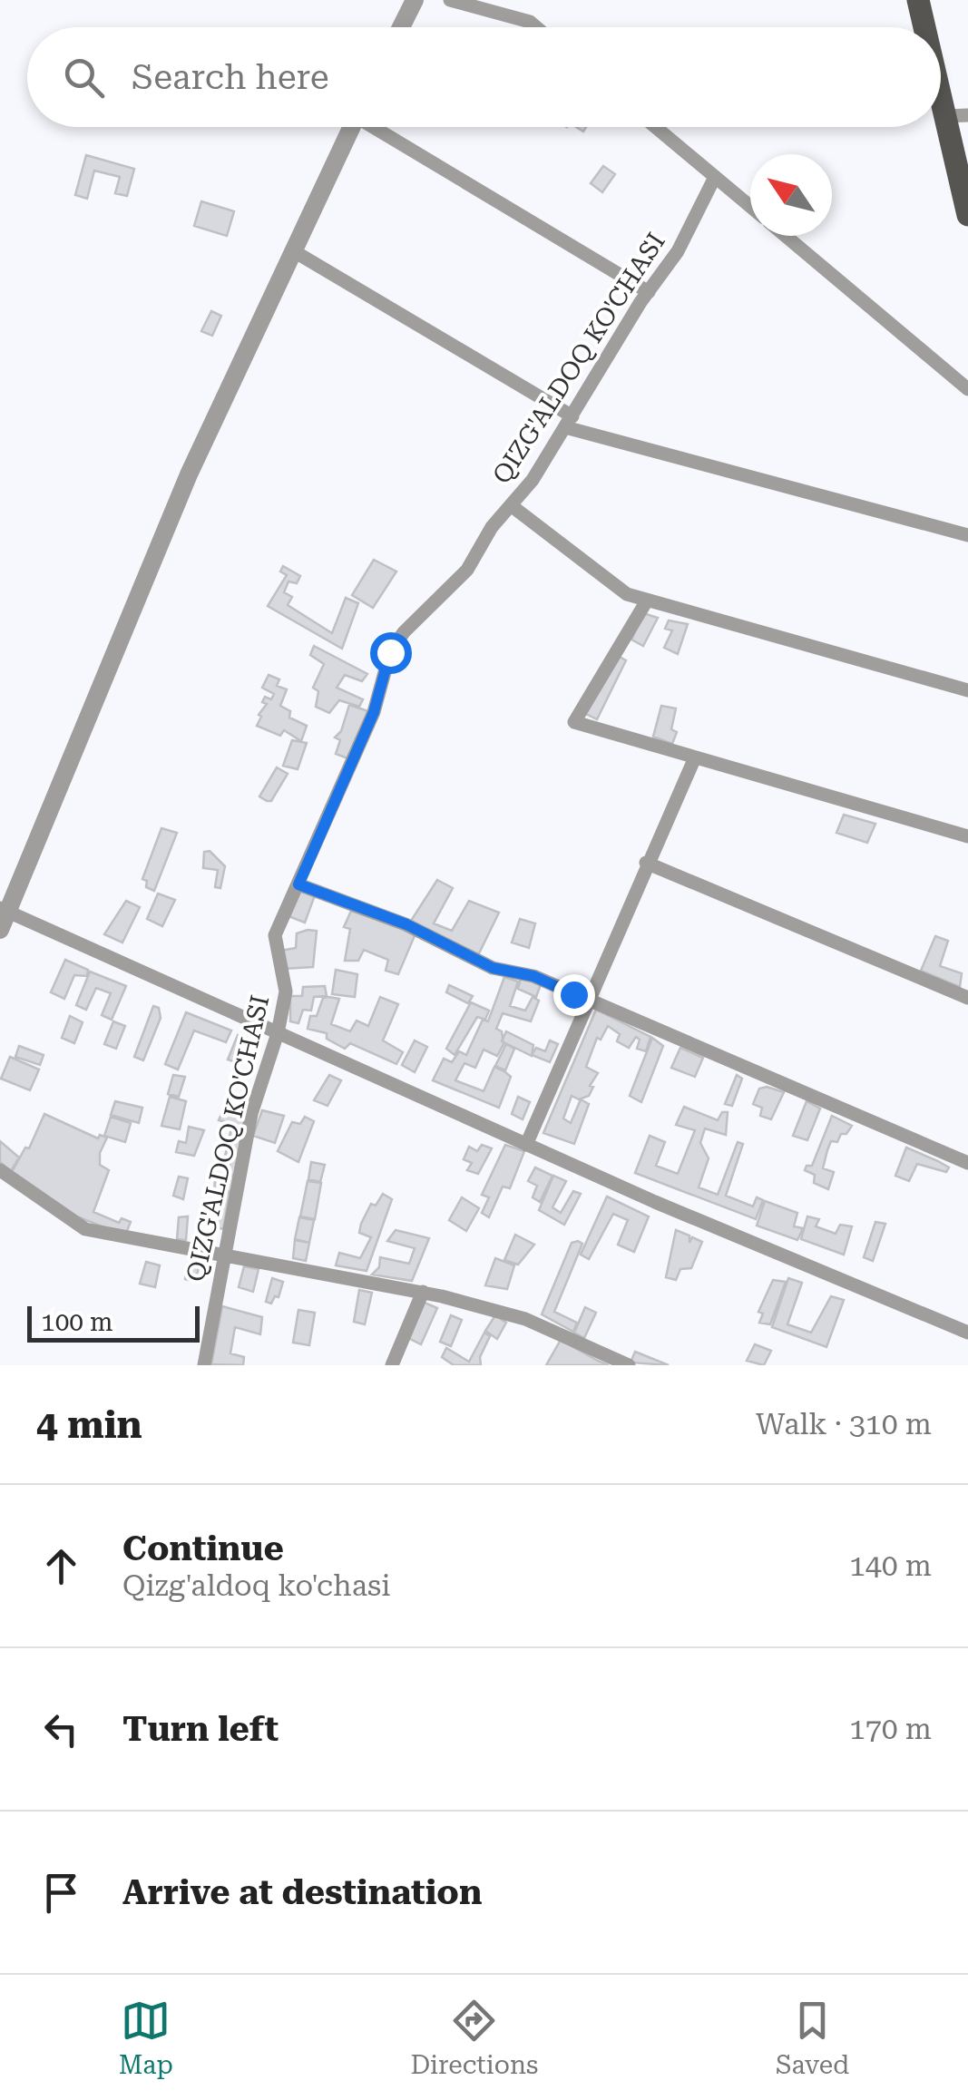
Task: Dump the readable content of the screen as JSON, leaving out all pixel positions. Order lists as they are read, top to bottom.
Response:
{
  "streets": {
    "street": ["QIZG'ALDOQ KO'CHASI"]
  },
  "scale_bar": "100 m",
  "north": "top left",
  "page": {
    "search": "Search here",
    "scale": "100 m",
    "heading": ["4 min", "Walk · 310 m"],
    "list": [
      ["Continue", "Qizg'aldoq ko'chasi", "140 m"],
      ["Turn left", "170 m"],
      "Arrive at destination"
    ],
    "nav": ["Map", "Directions", "Saved"]
  }
}
